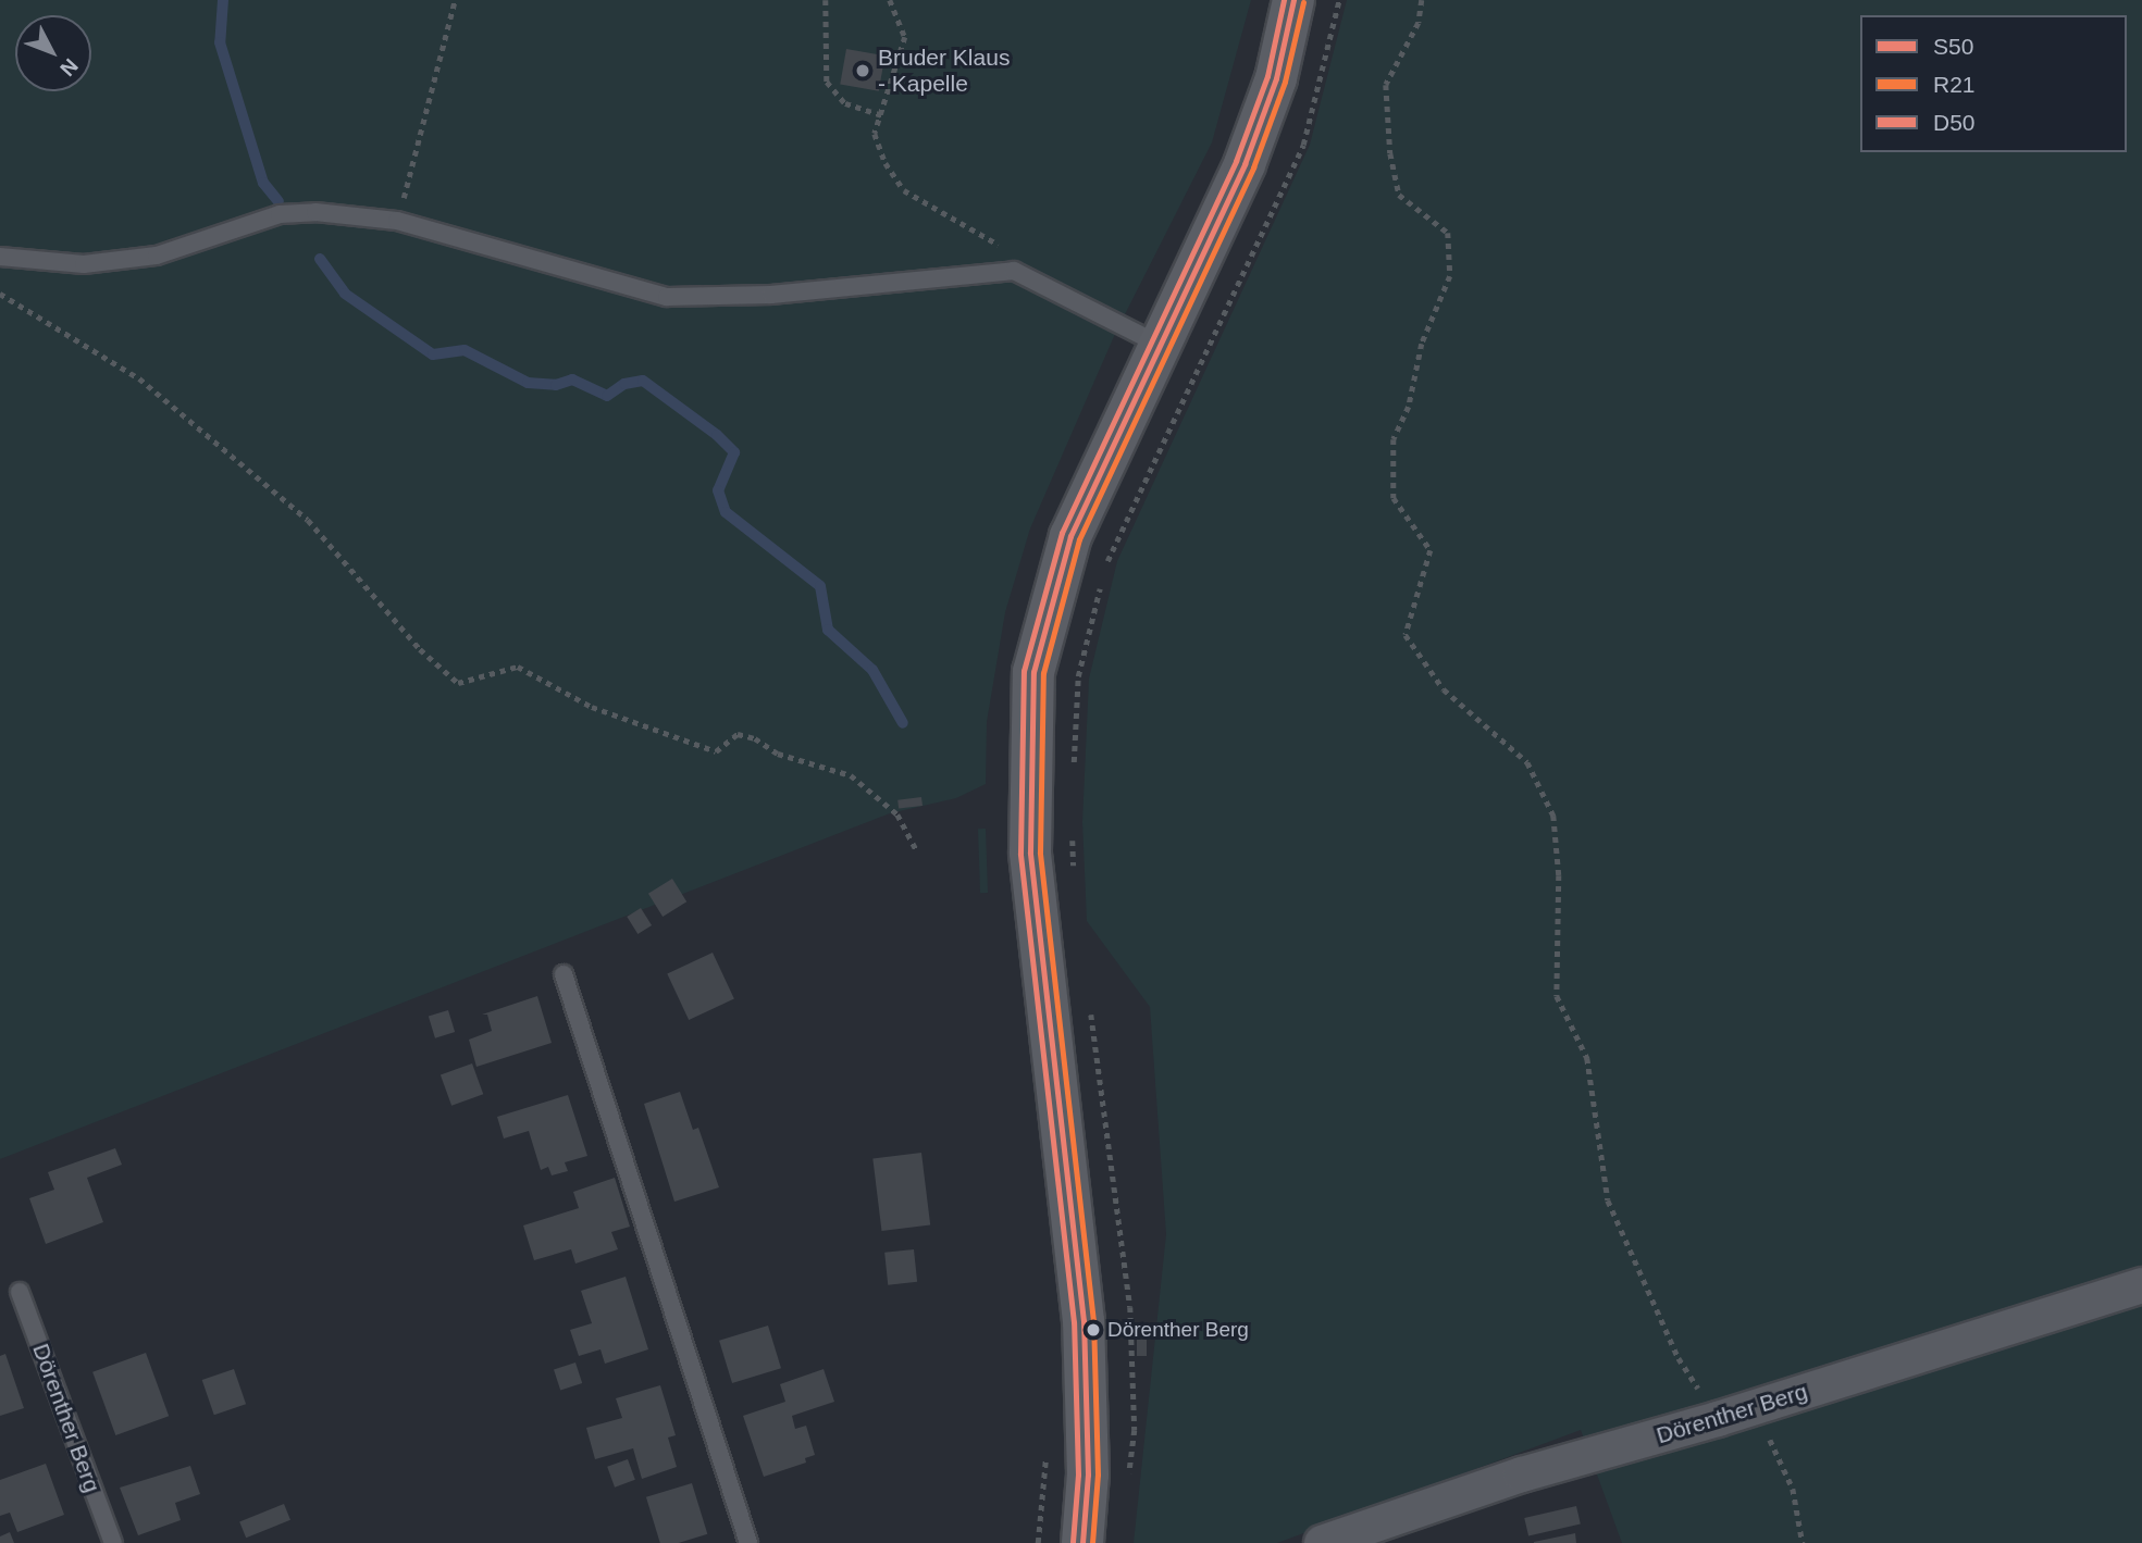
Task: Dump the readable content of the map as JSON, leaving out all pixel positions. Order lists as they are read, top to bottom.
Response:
{
  "streets": {
    "street": ["Dörenther Berg"]
  },
  "places": ["Bruder Klaus - Kapelle", "Dörenther Berg"],
  "lines": ["transit line S50", "transit line D50", "transit line R21"],
  "legend": ["S50", "R21", "D50"],
  "north": "bottom right"
}
